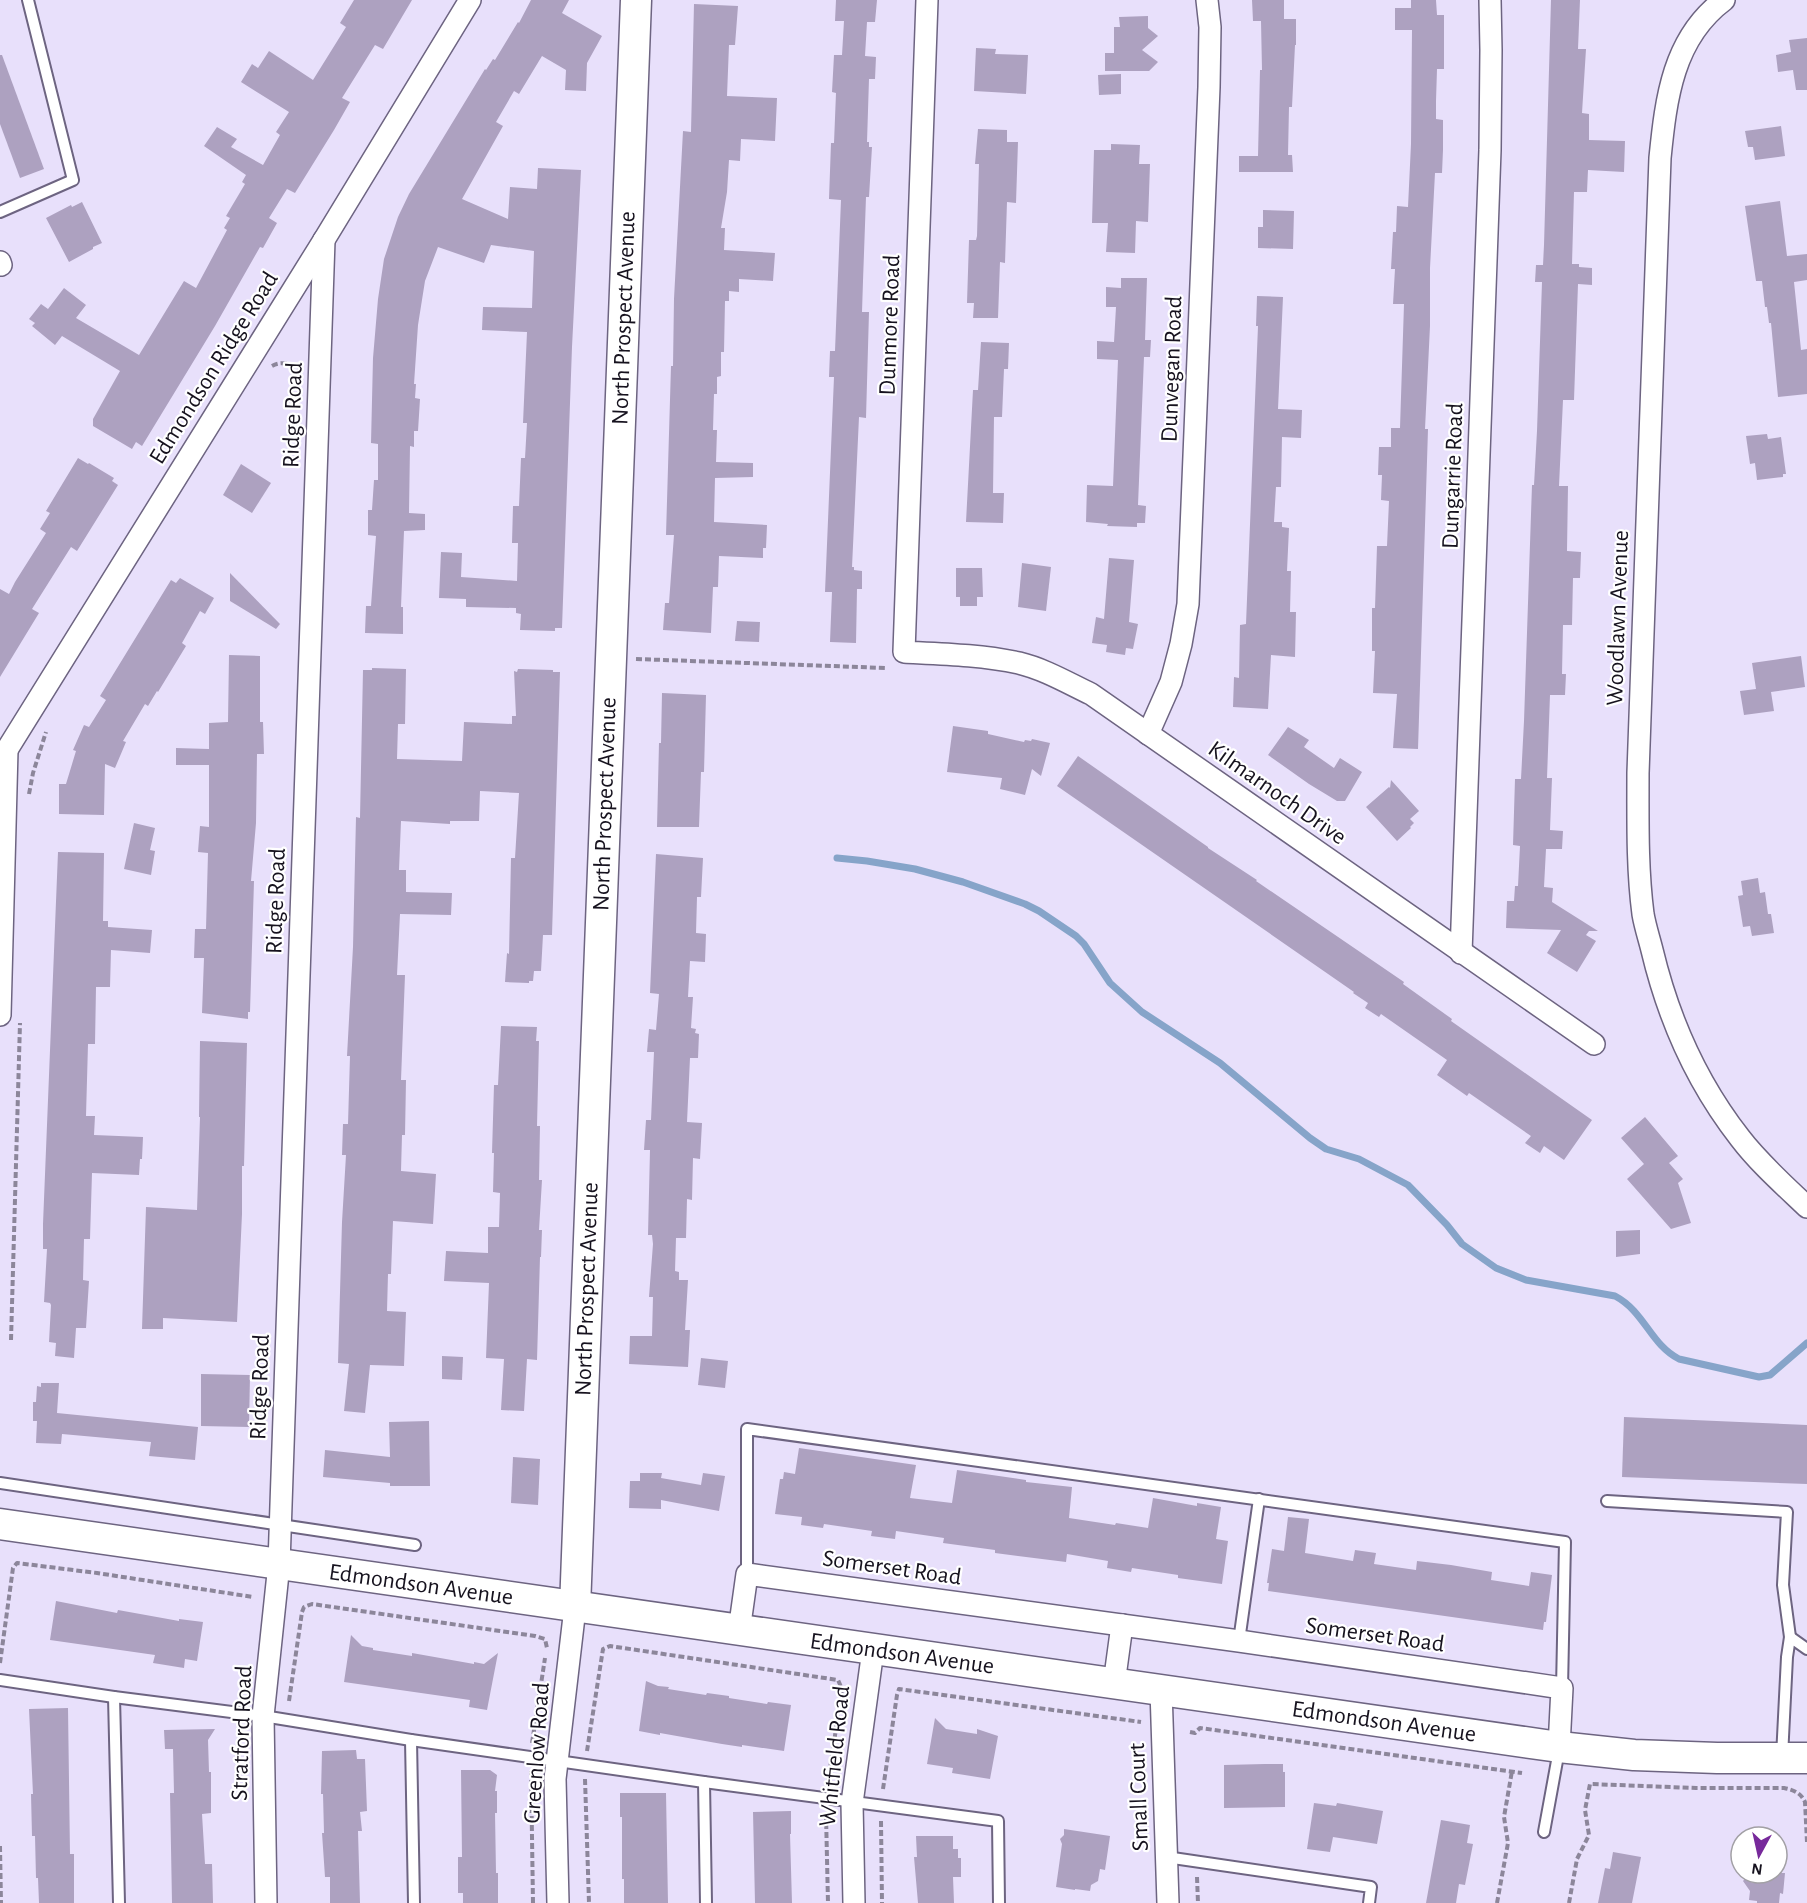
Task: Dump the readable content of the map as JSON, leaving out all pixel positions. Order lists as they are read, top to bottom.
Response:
{
  "streets": {
    "main road": ["North Prospect Avenue", "Edmondson Avenue"],
    "street": [
      "Dunmore Road",
      "Edmondson Ridge Road",
      "Dunvegan Road",
      "Ridge Road",
      "Dungarrie Road",
      "Woodlawn Avenue",
      "Kilmarnoch Drive",
      "Somerset Road",
      "Stratford Road",
      "Greenlow Road",
      "Whitfield Road",
      "Small Court"
    ]
  },
  "crossings": [
    ["North Prospect Avenue", "Edmondson Avenue"],
    ["North Prospect Avenue", "Greenlow Road"],
    ["Dunmore Road", "Kilmarnoch Drive"],
    ["Edmondson Ridge Road", "Ridge Road"],
    ["Dunvegan Road", "Kilmarnoch Drive"],
    ["Ridge Road", "Edmondson Avenue"],
    ["Ridge Road", "Stratford Road"],
    ["Dungarrie Road", "Kilmarnoch Drive"],
    ["Edmondson Avenue", "Stratford Road"],
    ["Edmondson Avenue", "Greenlow Road"],
    ["Edmondson Avenue", "Whitfield Road"],
    ["Edmondson Avenue", "Small Court"]
  ],
  "north": "bottom"
}
